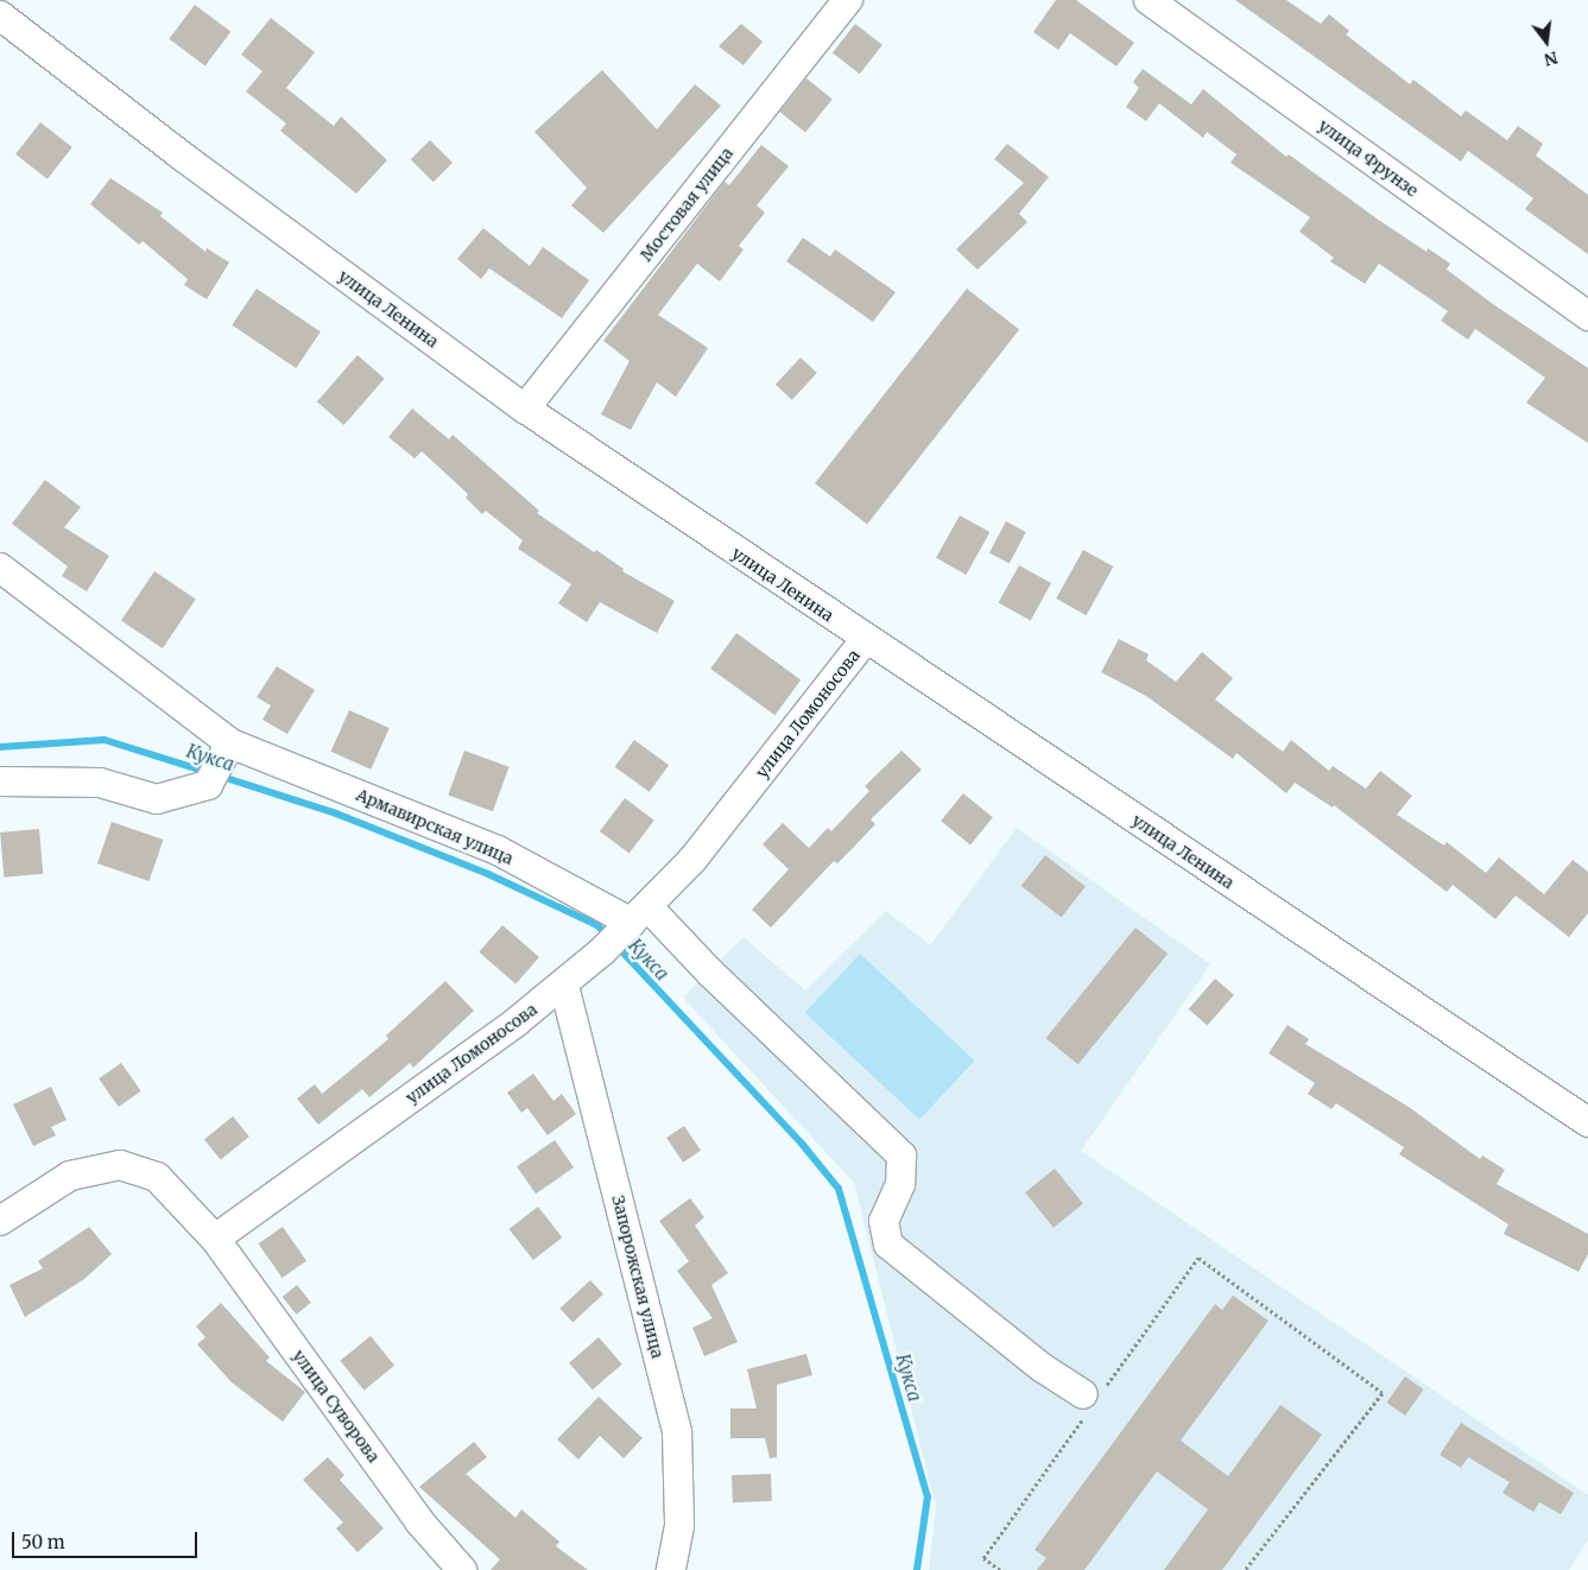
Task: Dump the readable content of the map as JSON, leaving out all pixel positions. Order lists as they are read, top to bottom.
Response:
{
  "streets": {
    "street": [
      "улица Фрунзе",
      "Мостовая улица",
      "улица Ленина",
      "улица Ломоносова",
      "Армавирская улица",
      "Запорожская улица",
      "улица Суворова"
    ]
  },
  "crossings": [
    ["Мостовая улица", "улица Ленина"],
    ["улица Ленина", "улица Ломоносова"],
    ["улица Ломоносова", "Армавирская улица"],
    ["улица Ломоносова", "Запорожская улица"],
    ["улица Ломоносова", "улица Суворова"]
  ],
  "water": ["Кукса"],
  "scale_bar": "50 m",
  "north": "bottom"
}
